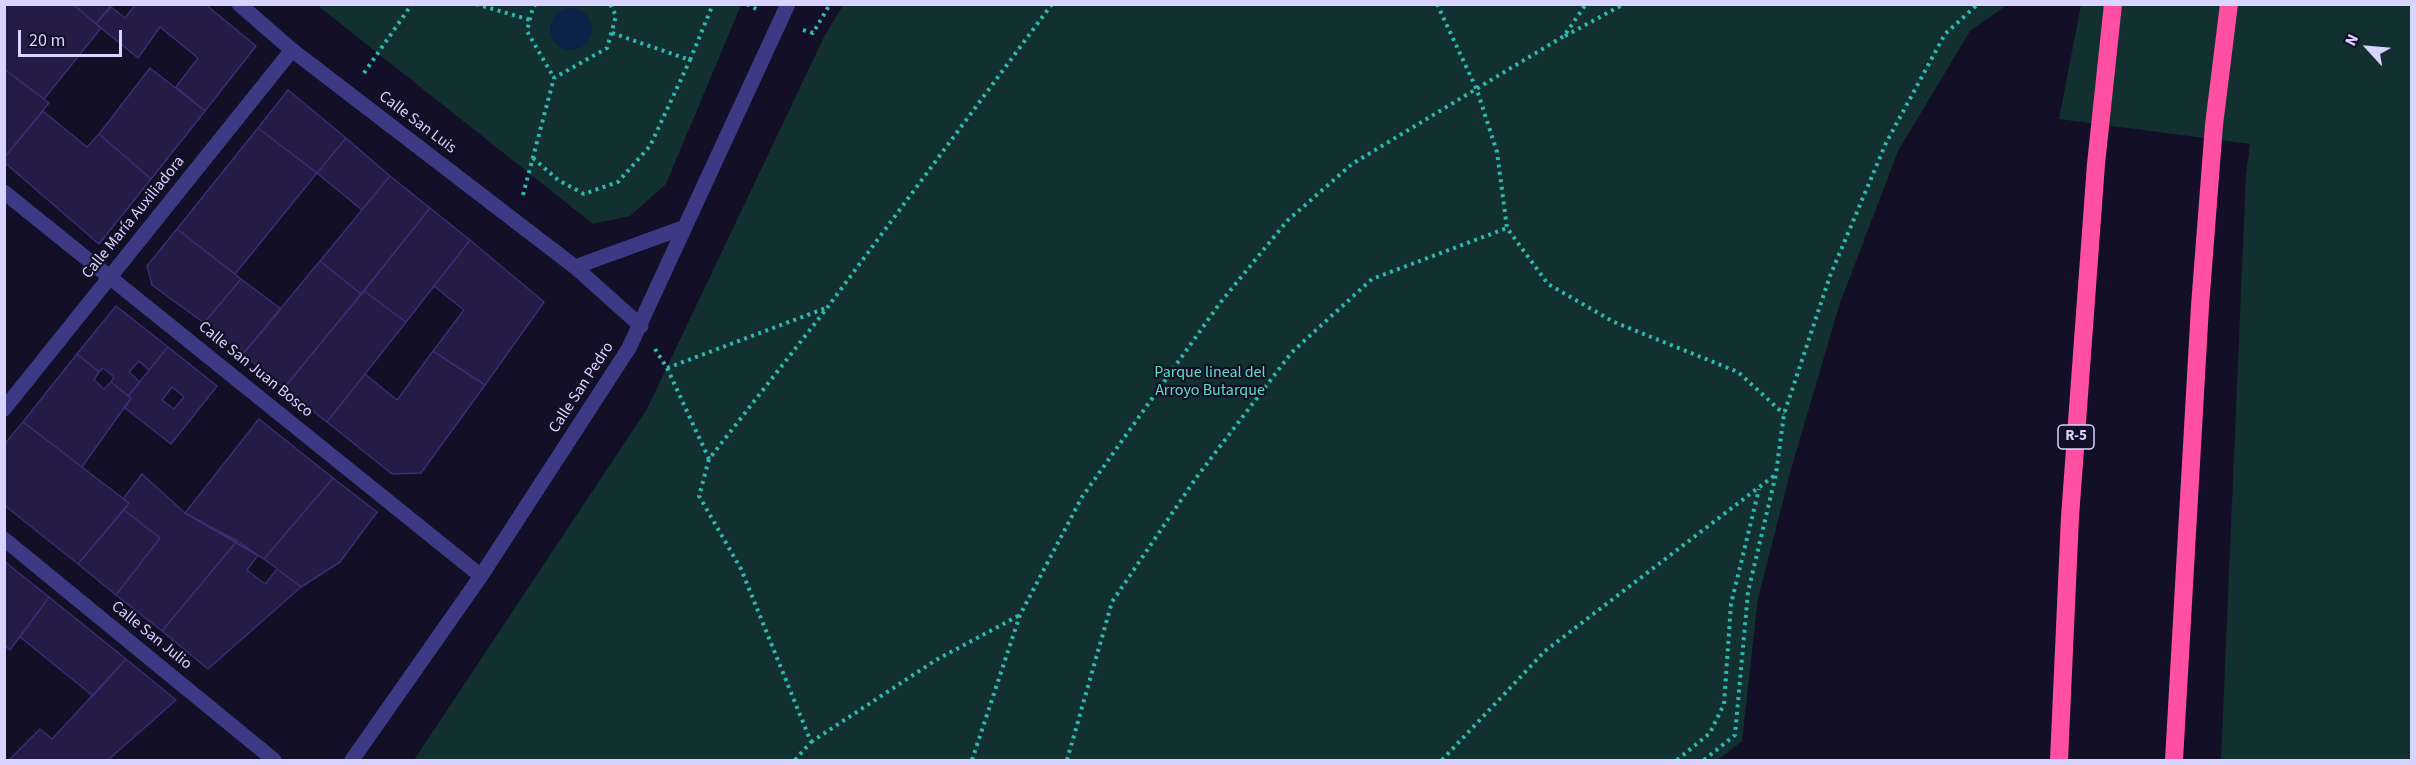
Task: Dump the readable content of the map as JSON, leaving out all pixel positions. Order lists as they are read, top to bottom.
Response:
{
  "streets": {
    "highway": ["R-5"],
    "street": [
      "Calle San Luis",
      "Calle María Auxiliadora",
      "Calle San Juan Bosco",
      "Calle San Pedro",
      "Calle San Julio"
    ]
  },
  "crossings": [
    ["Calle San Luis", "Calle María Auxiliadora"],
    ["Calle San Luis", "Calle San Pedro"],
    ["Calle María Auxiliadora", "Calle San Juan Bosco"],
    ["Calle San Juan Bosco", "Calle San Pedro"]
  ],
  "parks": ["Parque lineal del Arroyo Butarque"],
  "scale_bar": "20 m",
  "north": "top left"
}
